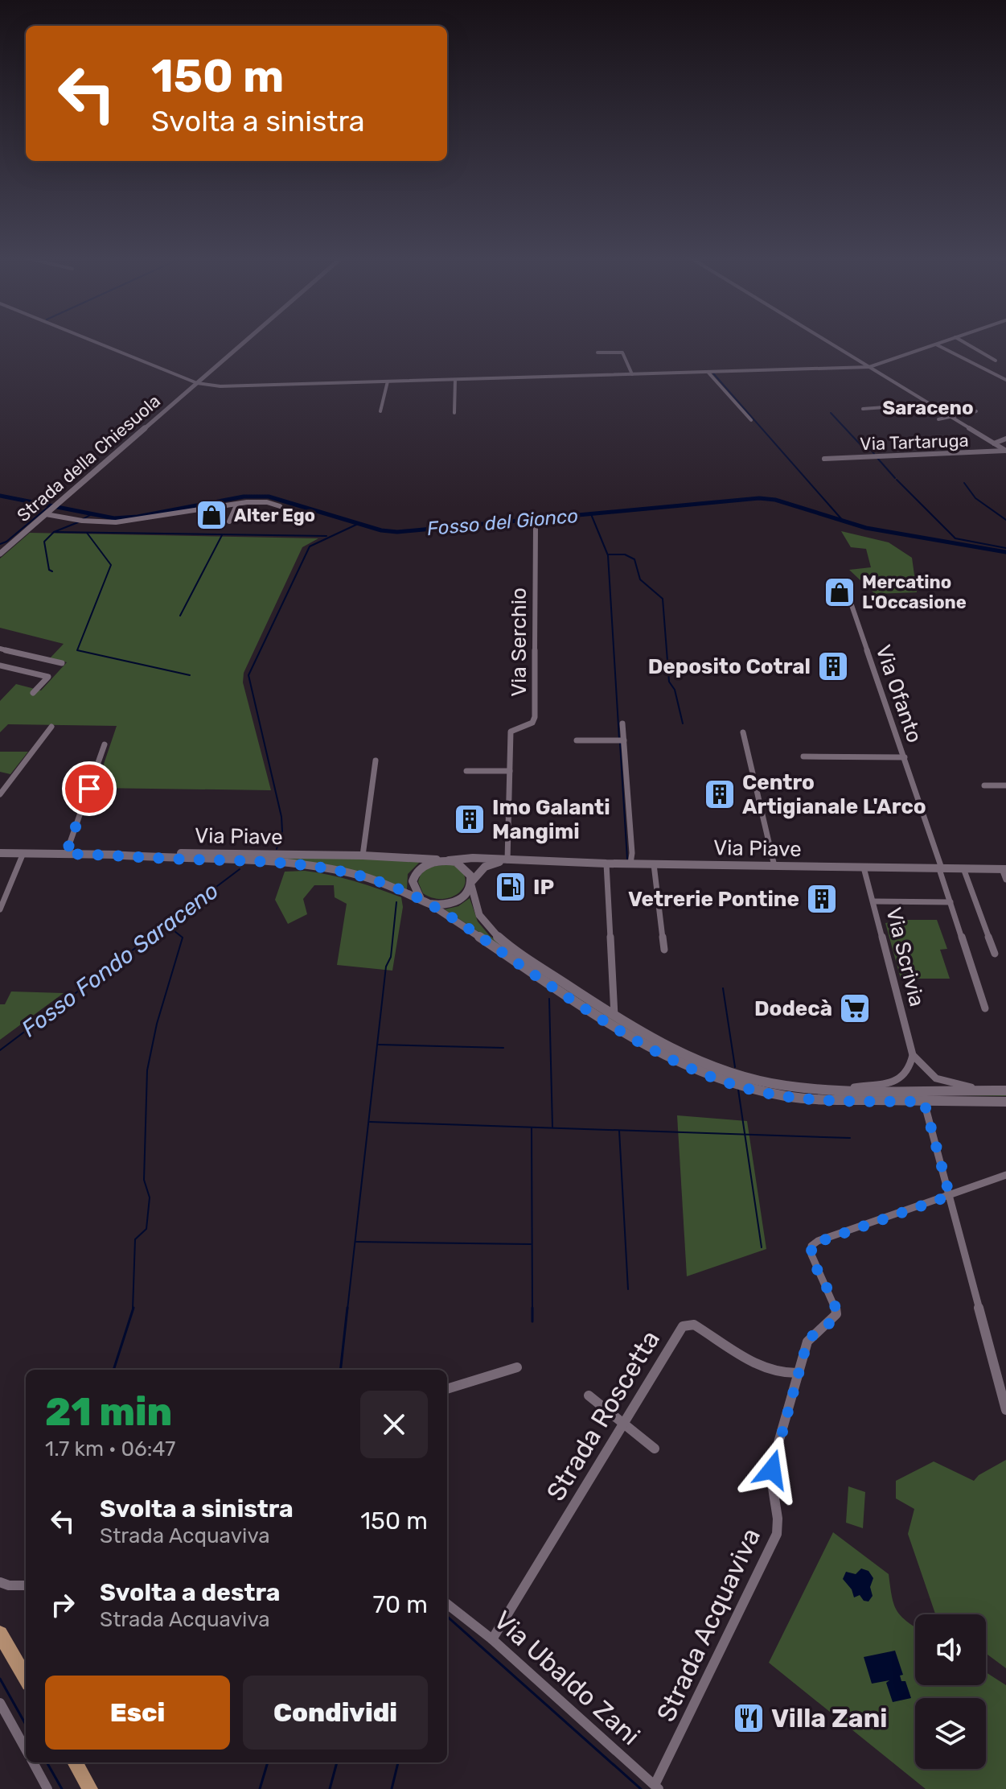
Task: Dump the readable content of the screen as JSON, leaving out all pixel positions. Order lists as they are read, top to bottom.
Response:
{
  "streets": {
    "main road": ["Via Piave"],
    "street": [
      "Via Tartaruga",
      "Strada della Chiesuola",
      "Via Serchio",
      "Via Ofanto",
      "Via Scrivia",
      "Strada Roscetta",
      "Strada Acquaviva",
      "Via Ubaldo Zani"
    ]
  },
  "crossings": [
    ["Via Serchio", "Via Piave"],
    ["Via Ofanto", "Via Piave"],
    ["Via Piave", "Via Scrivia"],
    ["Strada Roscetta", "Strada Acquaviva"],
    ["Strada Roscetta", "Via Ubaldo Zani"],
    ["Strada Acquaviva", "Via Ubaldo Zani"]
  ],
  "districts": ["Saraceno"],
  "water": ["Fosso del Gionco", "Fosso Fondo Saraceno"],
  "places": {
    "shop": ["Alter Ego", "Mercatino L'Occasione"],
    "building": [
      "Deposito Cotral",
      "Centro Artigianale L'Arco",
      "Imo Galanti Mangimi",
      "Vetrerie Pontine"
    ],
    "fuel station": ["IP"],
    "supermarket": ["Dodecà"],
    "restaurant": ["Villa Zani"]
  },
  "page": {
    "turn": ["150 m", "Svolta a sinistra"],
    "heading": ["21 min", "1.7 km · 06:47"],
    "list": [
      {
        "name": "Svolta a sinistra",
        "note": "Strada Acquaviva",
        "value": "150 m"
      },
      {
        "name": "Svolta a destra",
        "note": "Strada Acquaviva",
        "value": "70 m"
      }
    ],
    "buttons": ["Esci", "Condividi"]
  }
}
